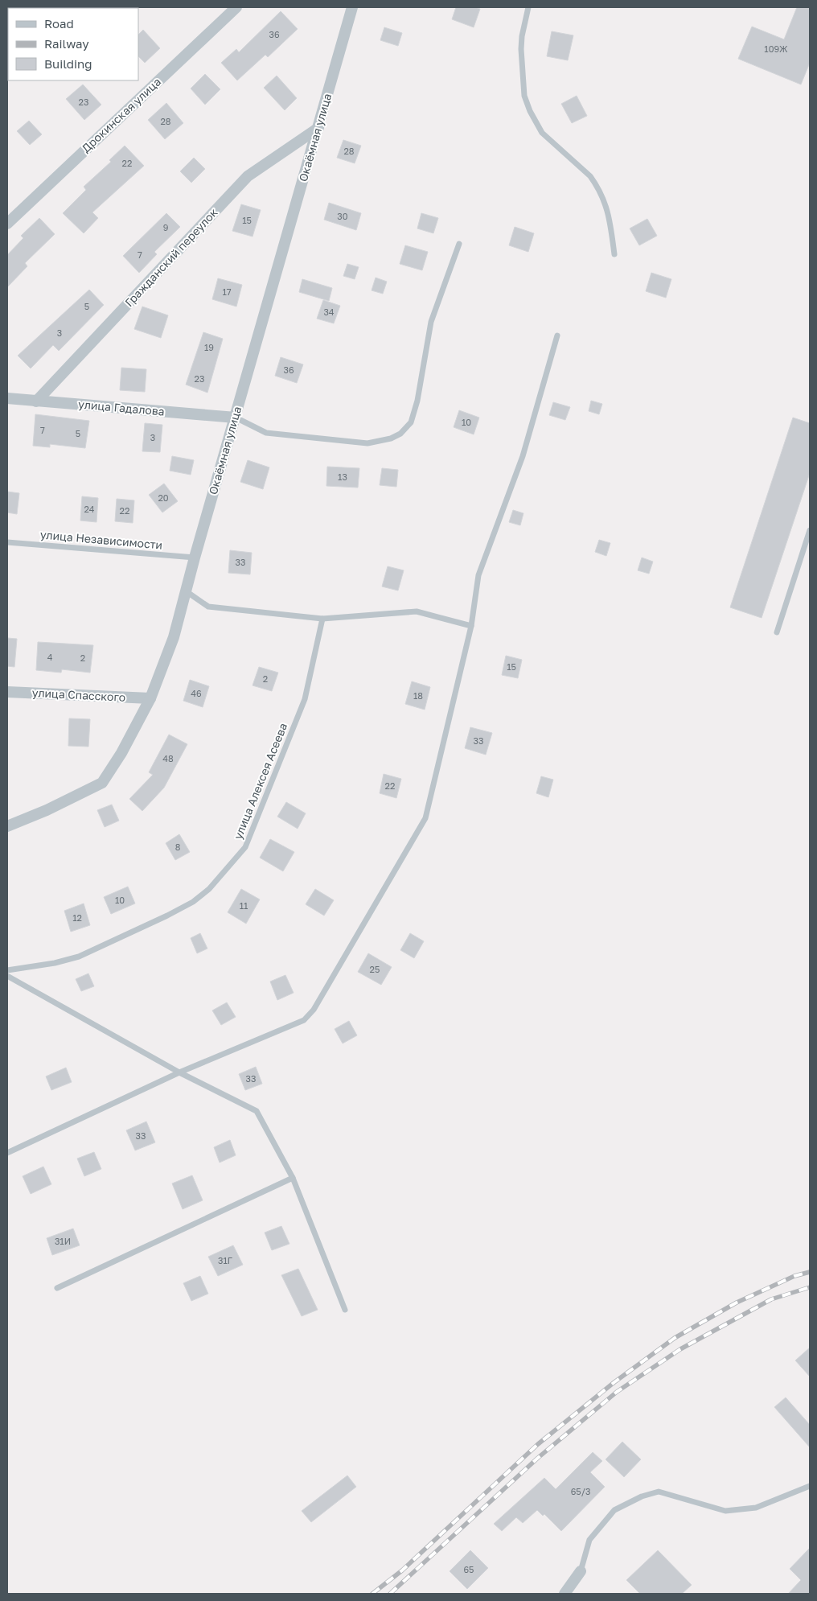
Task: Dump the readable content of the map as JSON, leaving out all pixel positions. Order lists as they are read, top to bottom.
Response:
{
  "streets": {
    "street": [
      "Дрокинская улица",
      "Окаёмная улица",
      "Гражданский переулок",
      "улица Гадалова",
      "улица Спасского"
    ],
    "lane": ["улица Независимости", "улица Алексея Асеева"]
  },
  "crossings": [
    ["Окаёмная улица", "Гражданский переулок"],
    ["Окаёмная улица", "улица Гадалова"],
    ["Окаёмная улица", "улица Независимости"],
    ["Окаёмная улица", "улица Спасского"],
    ["Гражданский переулок", "улица Гадалова"]
  ],
  "house_numbers": [
    "36",
    "109Ж",
    "23",
    "28",
    "28",
    "22",
    "30",
    "15",
    "9",
    "7",
    "17",
    "5",
    "34",
    "3",
    "19",
    "36",
    "23",
    "10",
    "7",
    "5",
    "3",
    "13",
    "20",
    "24",
    "22",
    "33",
    "4",
    "2",
    "15",
    "2",
    "46",
    "18",
    "33",
    "48",
    "22",
    "8",
    "10",
    "11",
    "12",
    "25",
    "33",
    "33",
    "31И",
    "31Г",
    "65/3",
    "65"
  ],
  "legend": ["Road", "Railway", "Building"]
}
